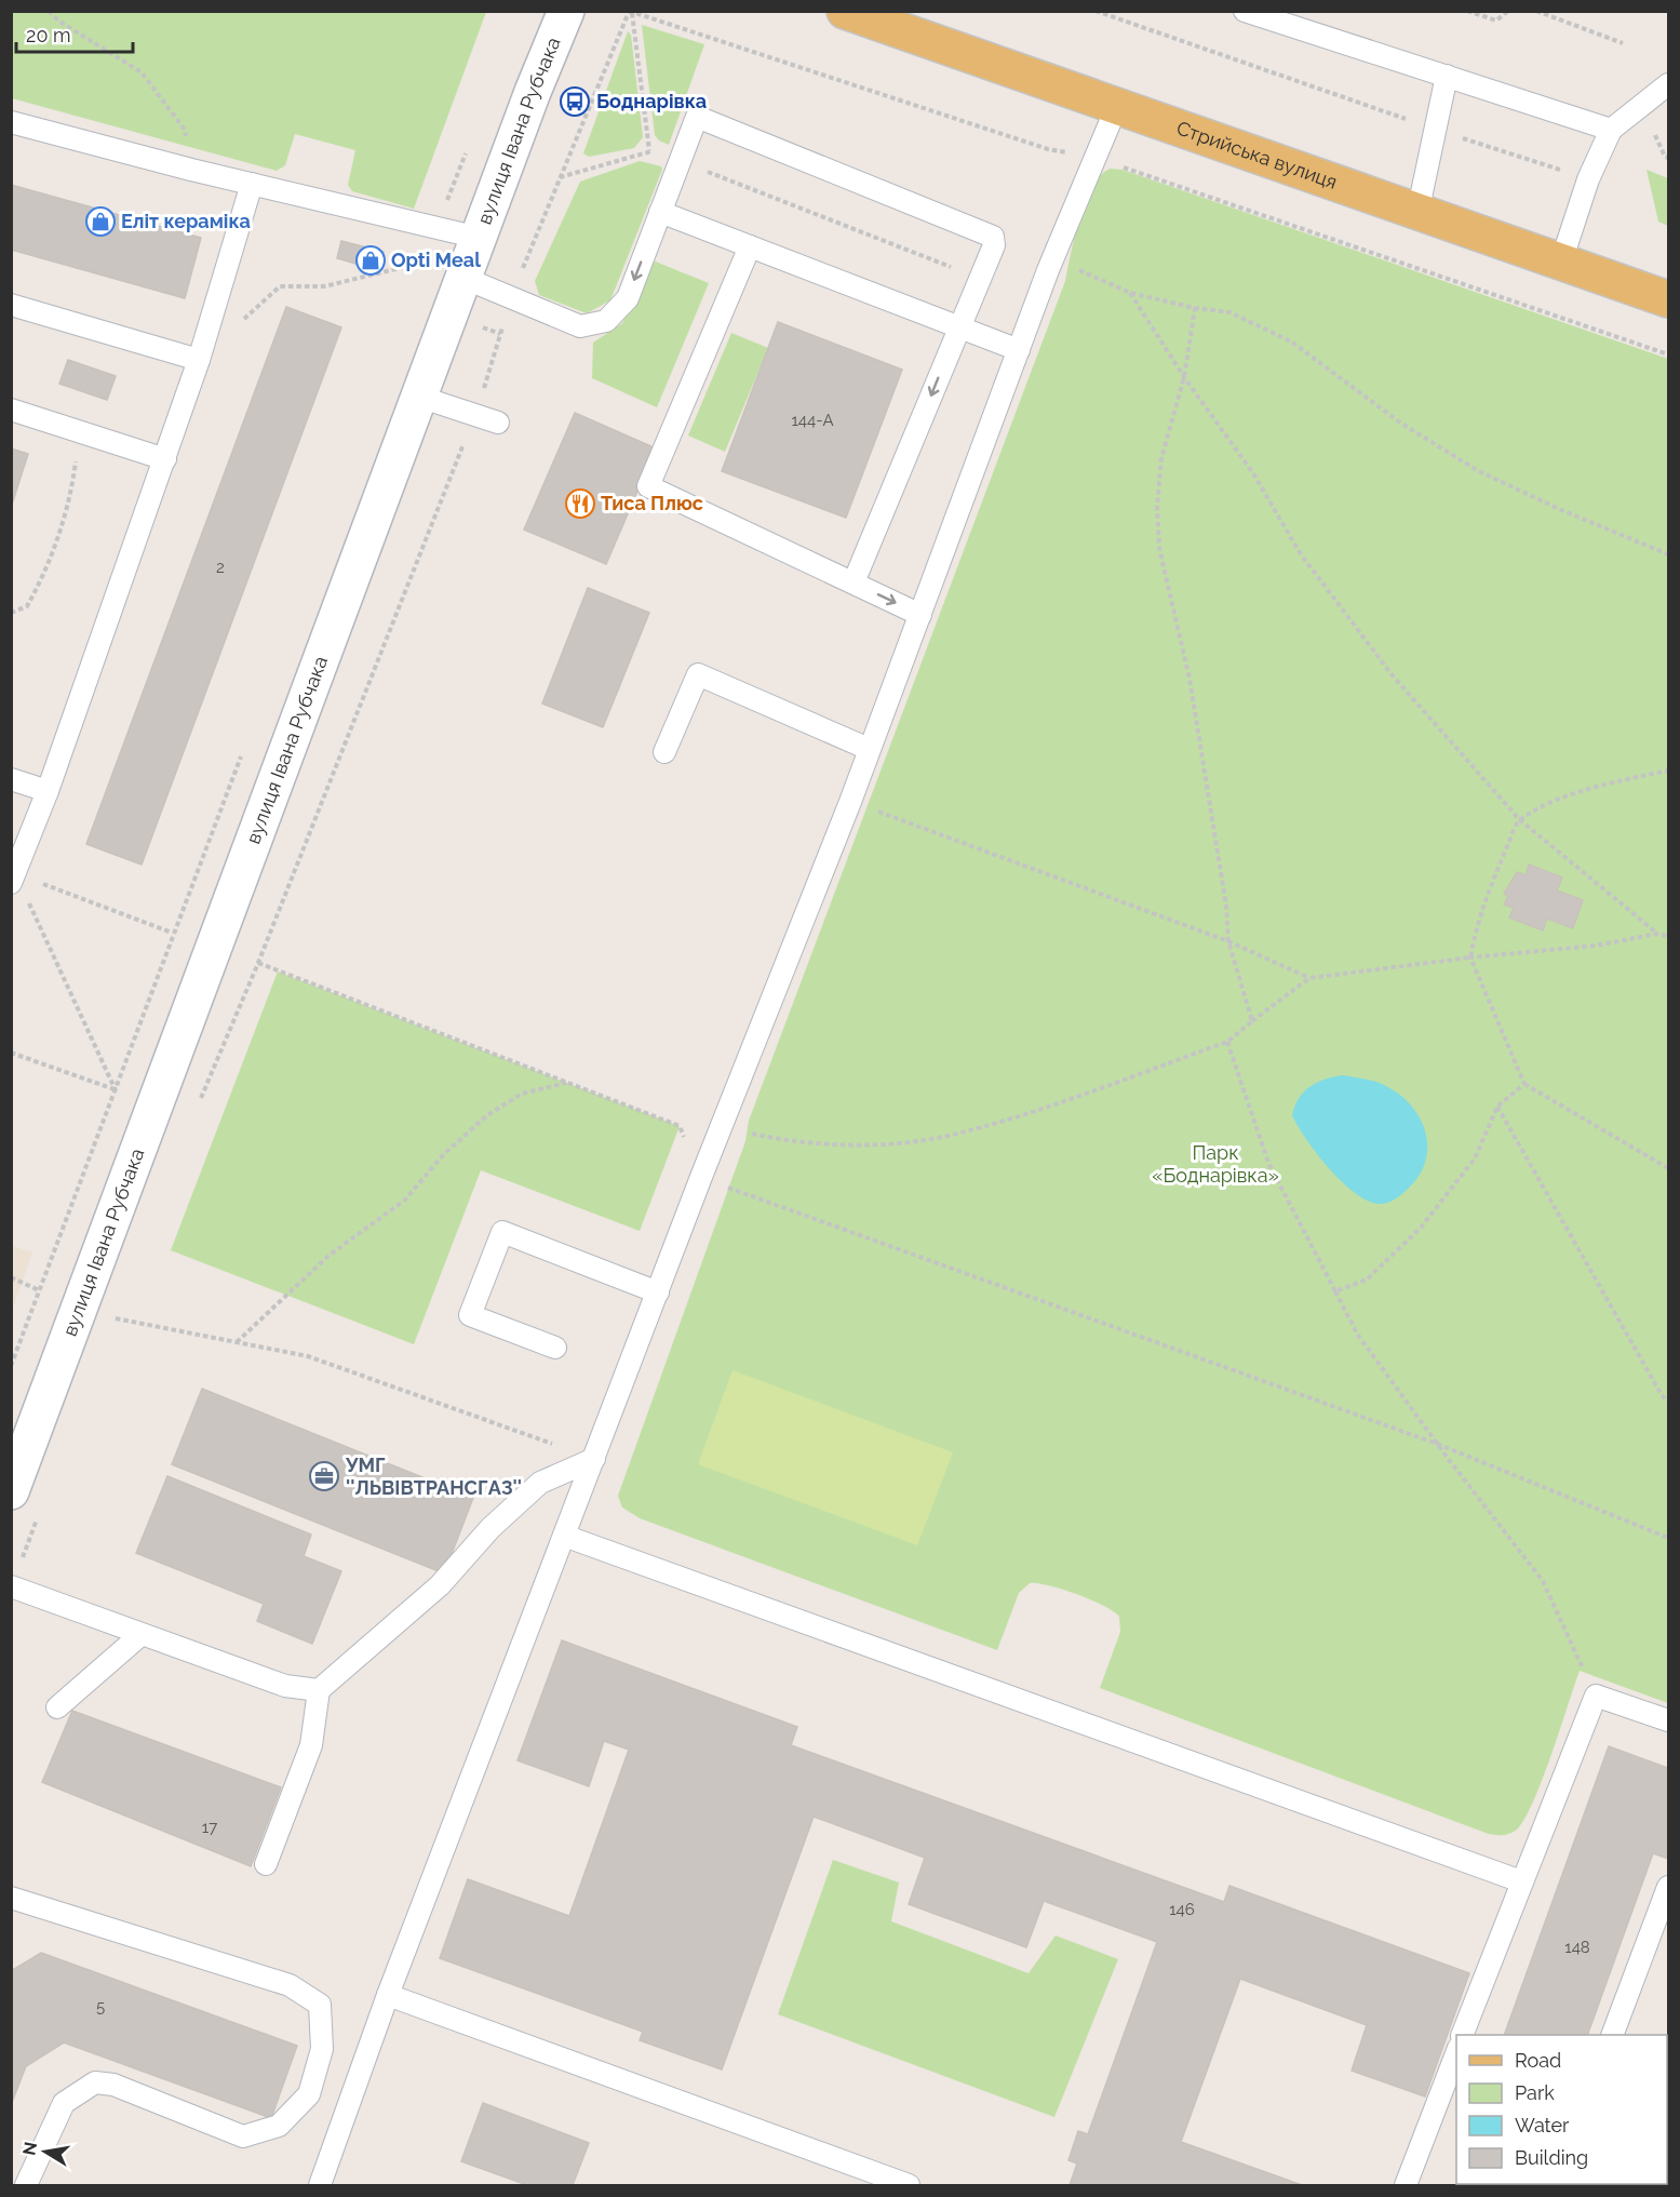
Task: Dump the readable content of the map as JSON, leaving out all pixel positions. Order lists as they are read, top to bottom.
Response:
{
  "streets": {
    "main road": ["Стрийська вулиця"],
    "street": ["вулиця Івана Рубчака"]
  },
  "parks": ["Парк «Боднарівка»"],
  "places": {
    "bus stop": ["Боднарівка"],
    "shop": ["Еліт кераміка", "Opti Meal"],
    "restaurant": ["Тиса Плюс"],
    "office": ["УМГ ''ЛЬВІВТРАНСГАЗ''"]
  },
  "house_numbers": [
    "144-А",
    "2",
    "17",
    "146",
    "148",
    "5"
  ],
  "legend": [
    "Road",
    "Park",
    "Water",
    "Building"
  ],
  "scale_bar": "20 m",
  "north": "left"
}
